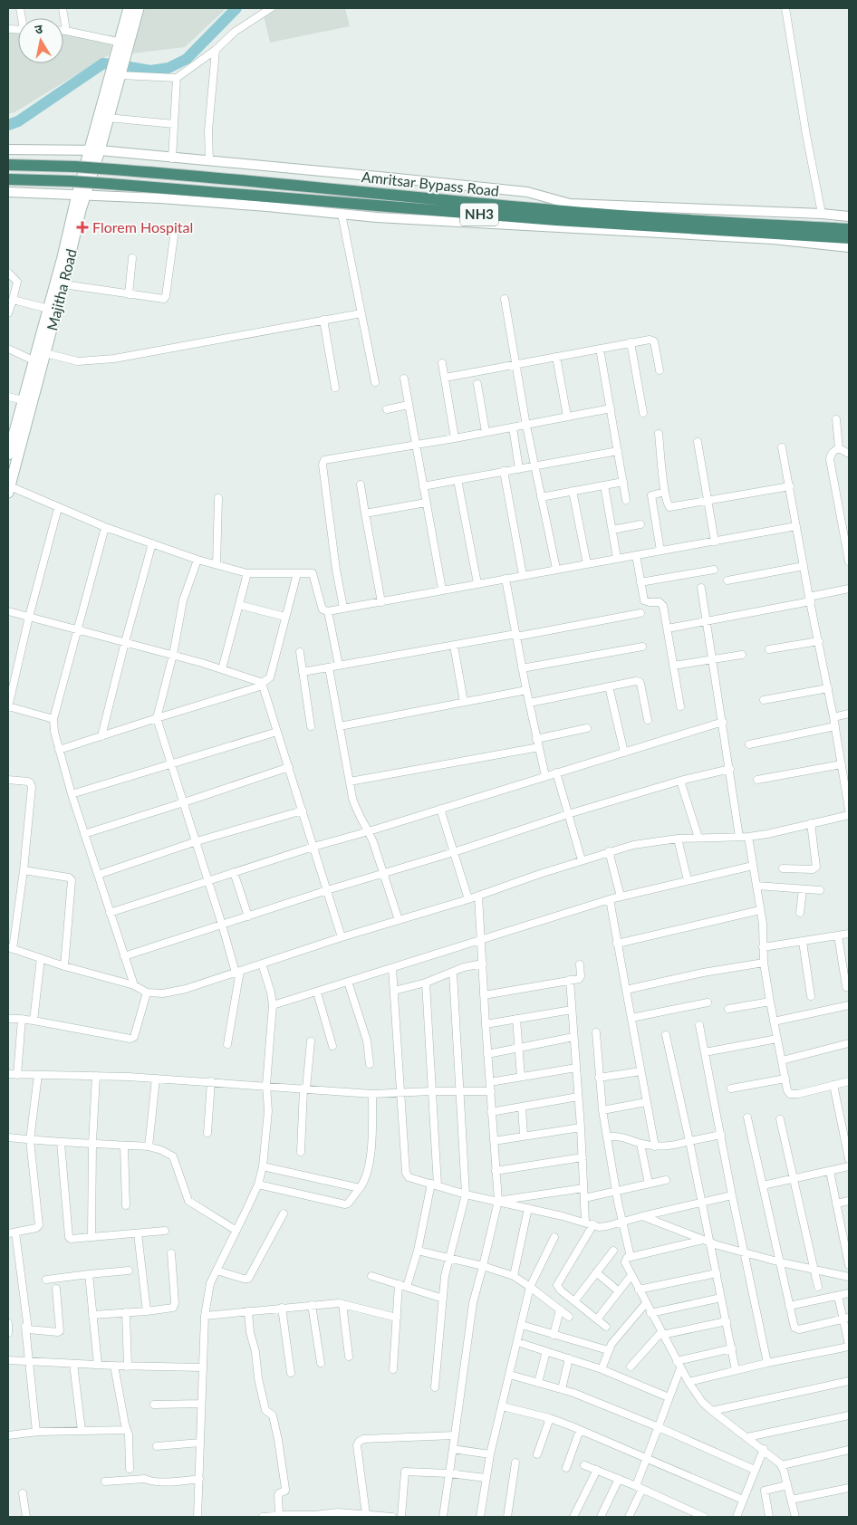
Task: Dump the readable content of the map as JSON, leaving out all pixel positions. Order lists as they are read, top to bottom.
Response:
{
  "streets": {
    "highway": ["Amritsar Bypass Road", "NH3"],
    "main road": ["Majitha Road"]
  },
  "places": {
    "health": ["Florem Hospital"]
  },
  "north": "top"
}
